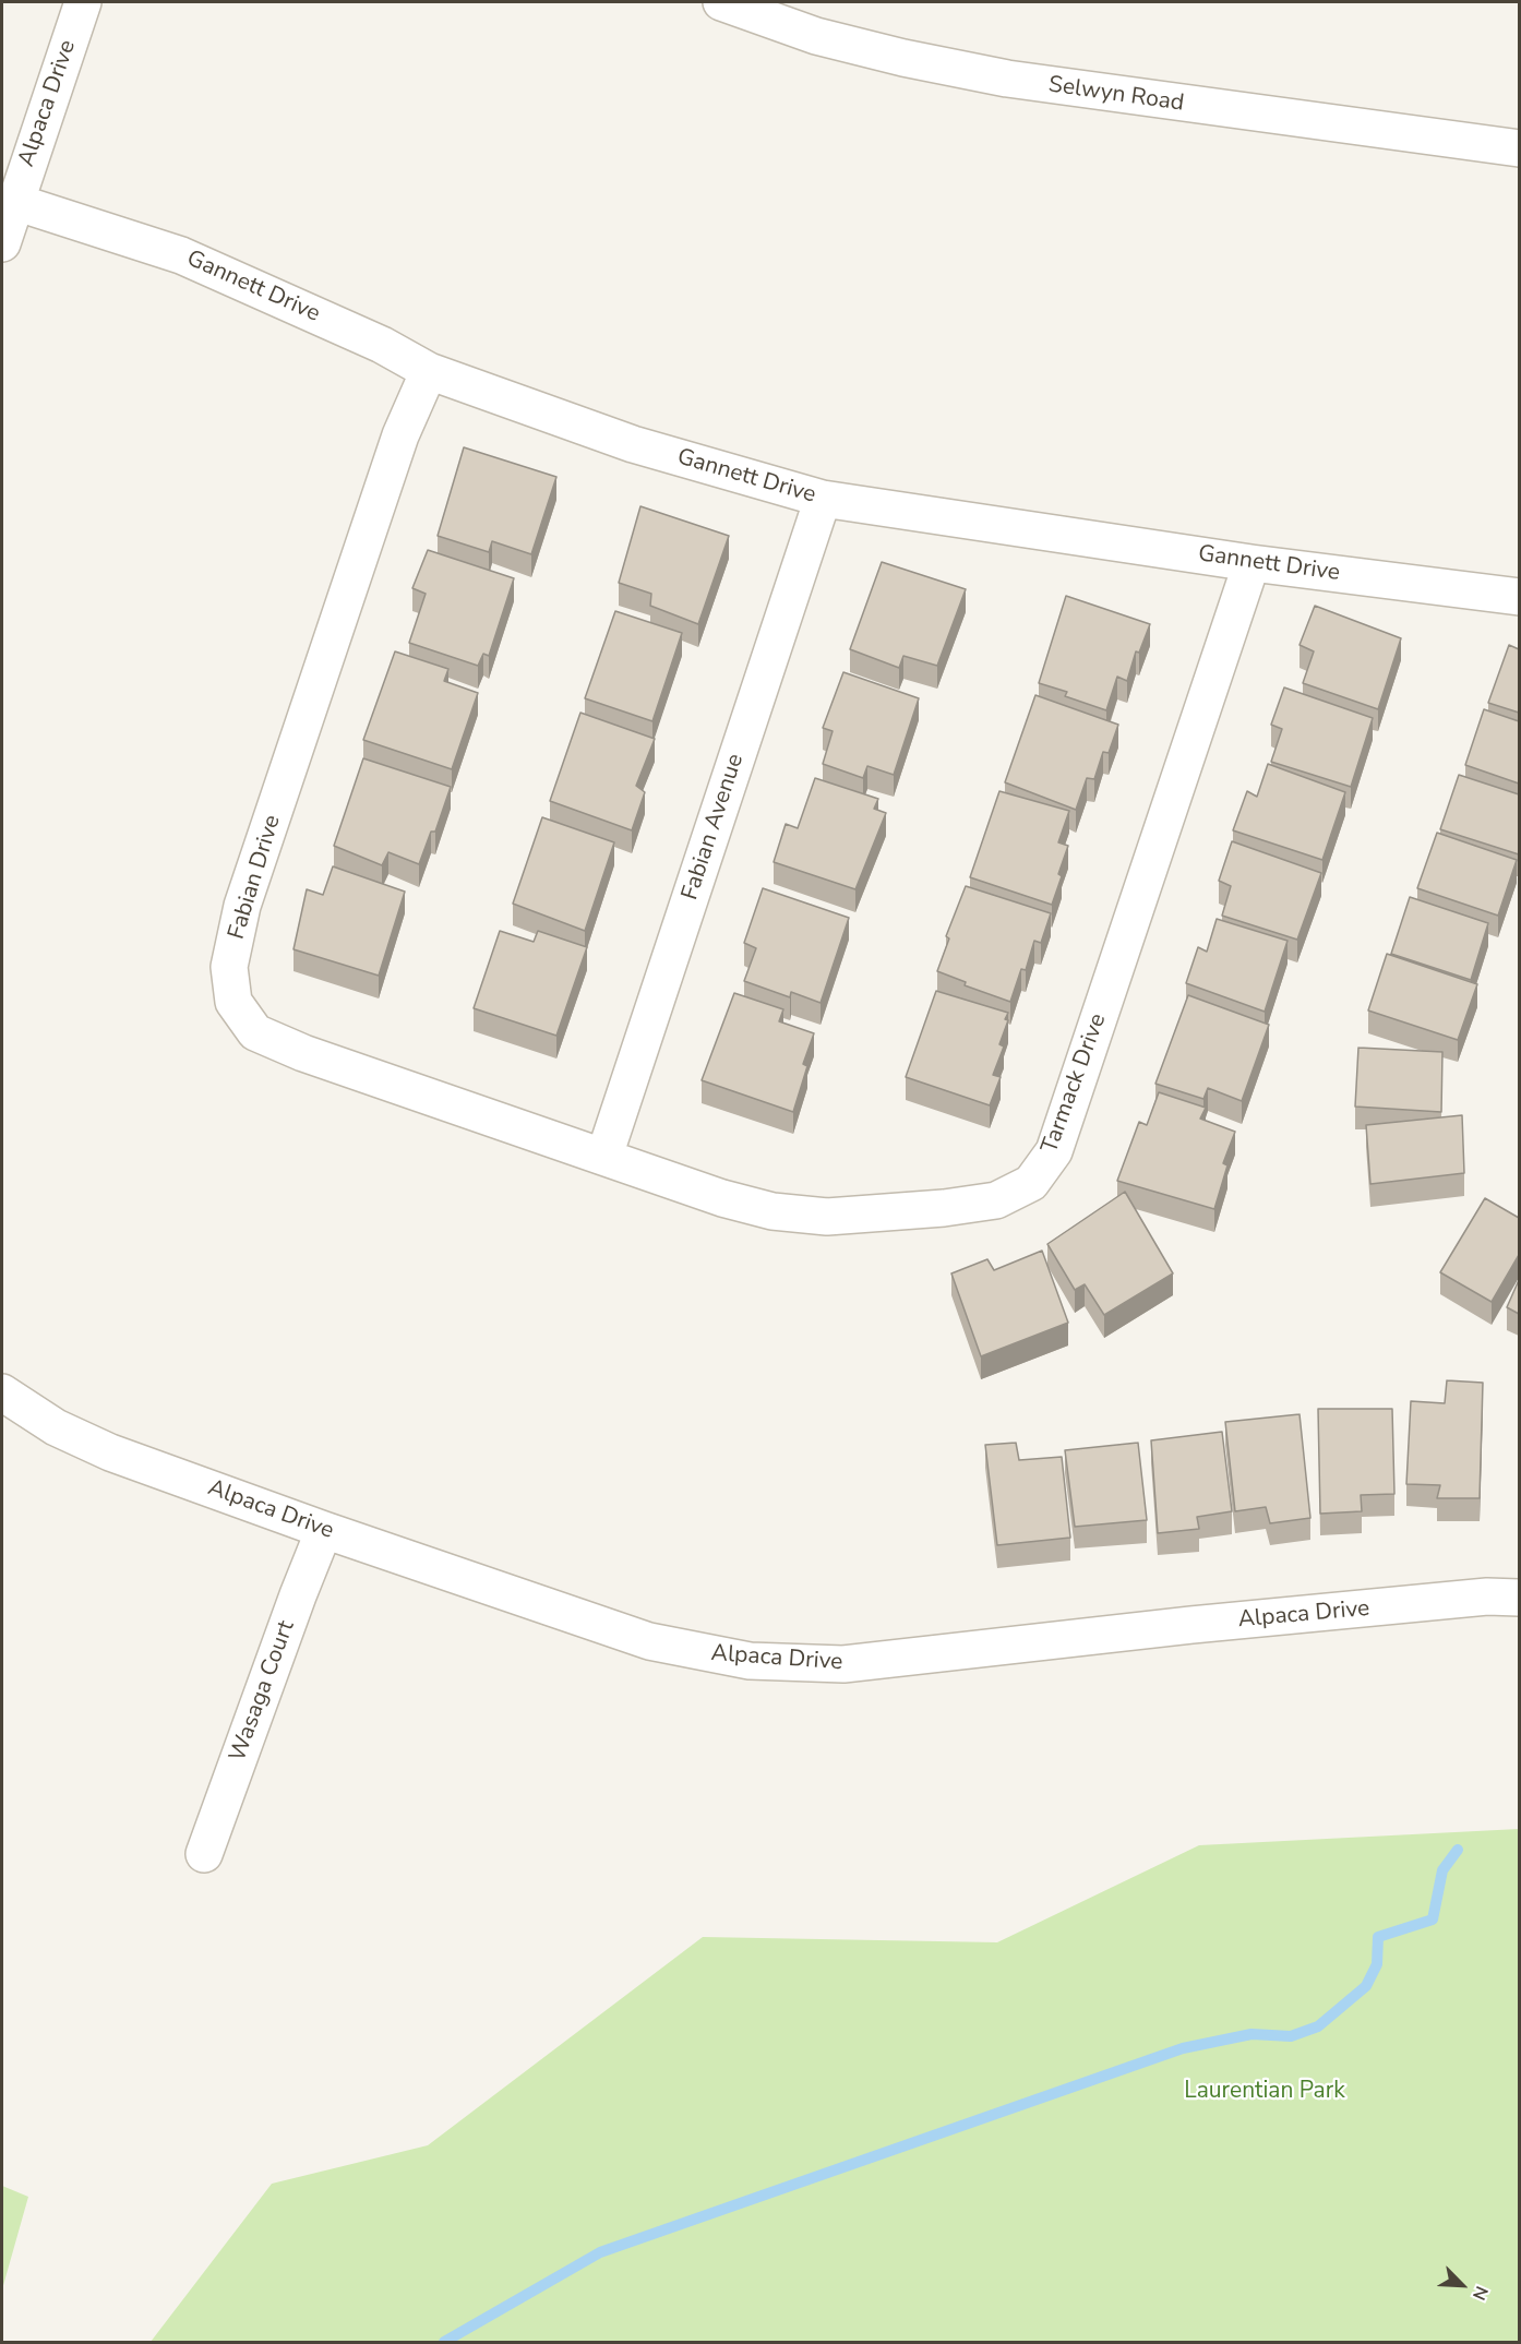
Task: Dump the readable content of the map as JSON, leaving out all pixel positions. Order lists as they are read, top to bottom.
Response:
{
  "streets": {
    "street": [
      "Selwyn Road",
      "Alpaca Drive",
      "Gannett Drive",
      "Fabian Avenue",
      "Fabian Drive",
      "Tarmack Drive",
      "Wasaga Court"
    ]
  },
  "crossings": [
    ["Alpaca Drive", "Gannett Drive"],
    ["Alpaca Drive", "Wasaga Court"],
    ["Gannett Drive", "Fabian Avenue"],
    ["Gannett Drive", "Fabian Drive"],
    ["Gannett Drive", "Tarmack Drive"],
    ["Fabian Avenue", "Fabian Drive"],
    ["Fabian Avenue", "Tarmack Drive"],
    ["Fabian Drive", "Tarmack Drive"]
  ],
  "parks": ["Laurentian Park"],
  "north": "bottom right"
}
